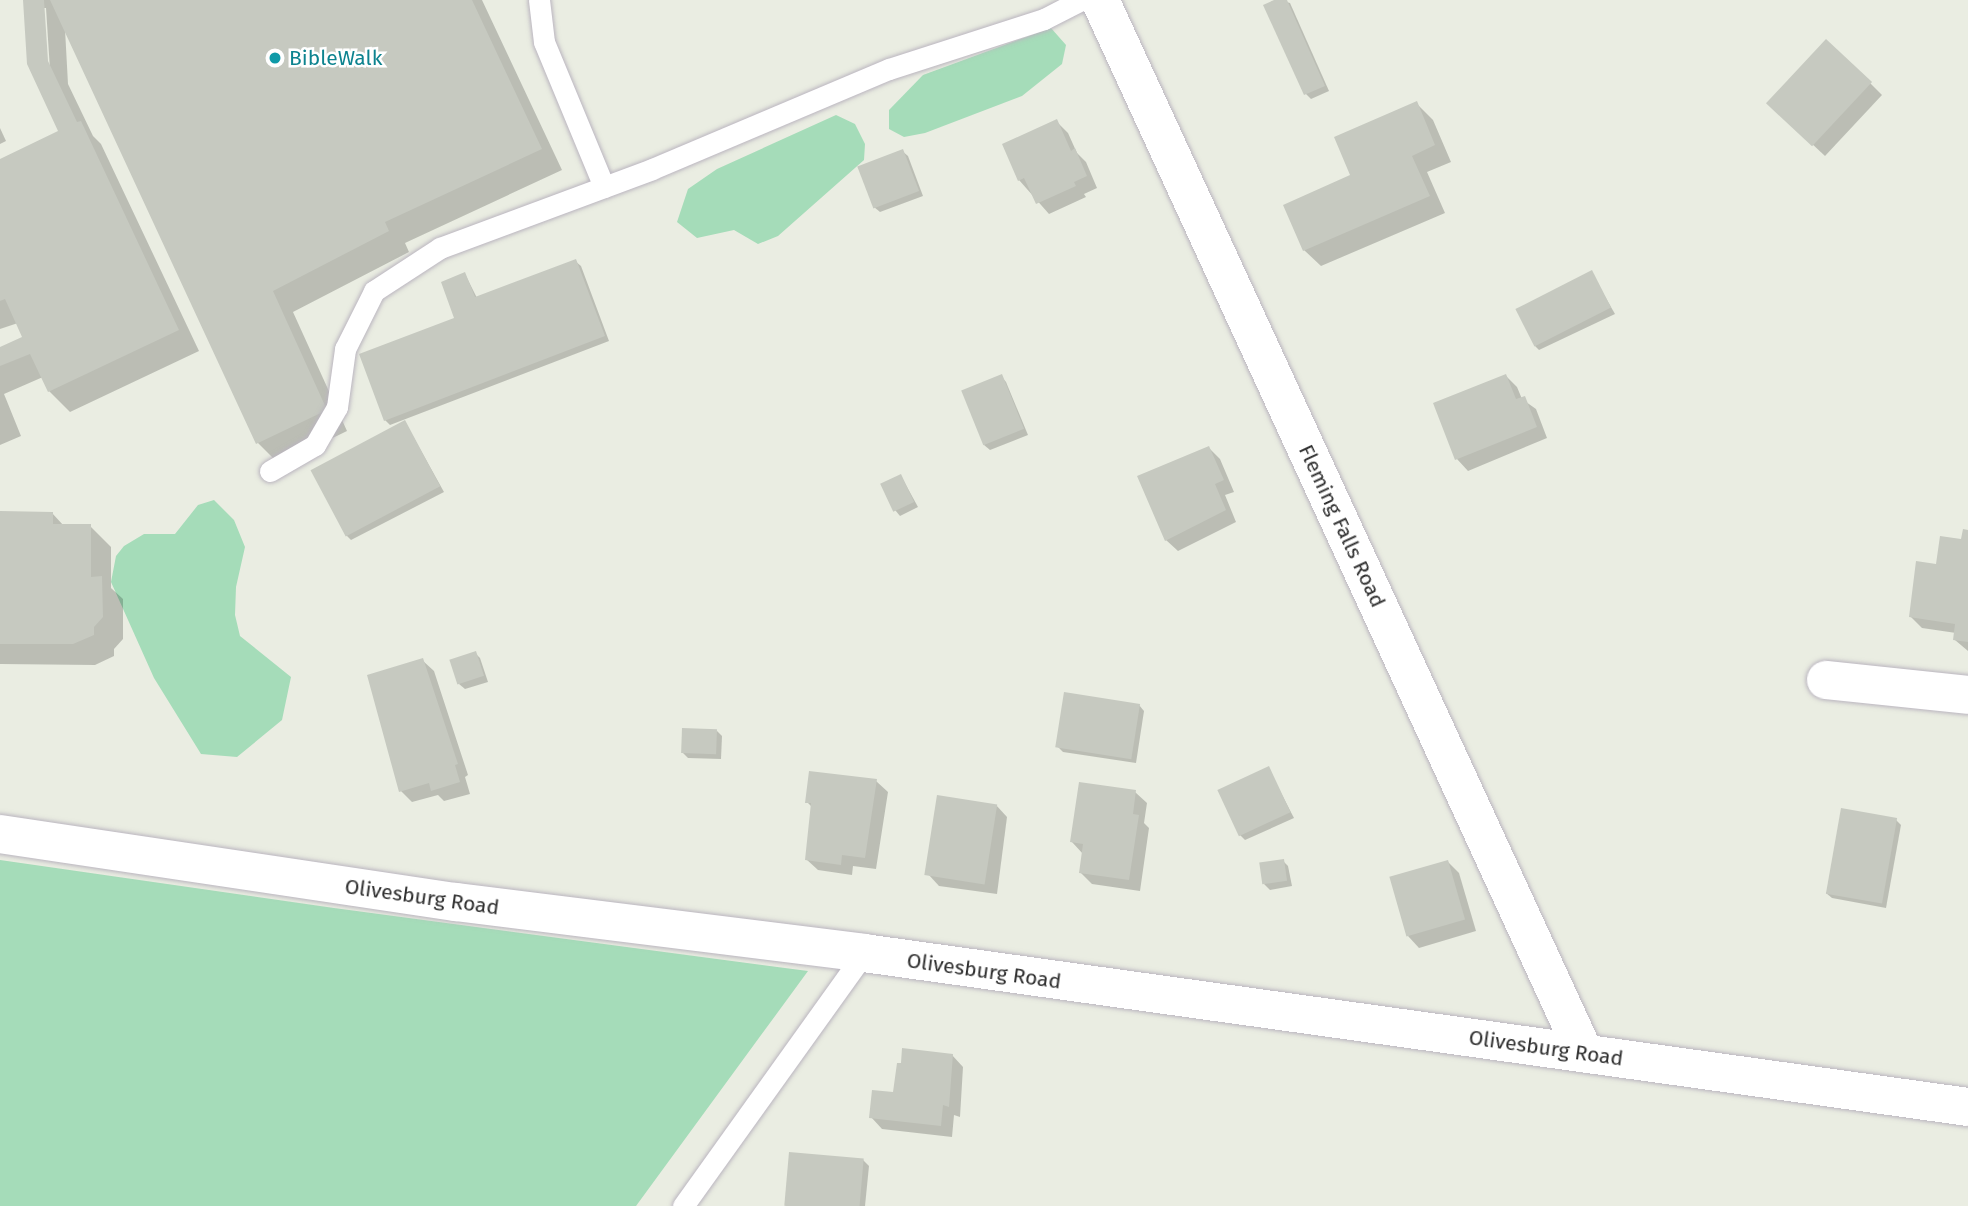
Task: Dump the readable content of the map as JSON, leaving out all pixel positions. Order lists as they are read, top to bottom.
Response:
{
  "streets": {
    "main road": ["Fleming Falls Road", "Olivesburg Road"]
  },
  "crossings": [
    ["Fleming Falls Road", "Olivesburg Road"]
  ],
  "places": ["BibleWalk"]
}
